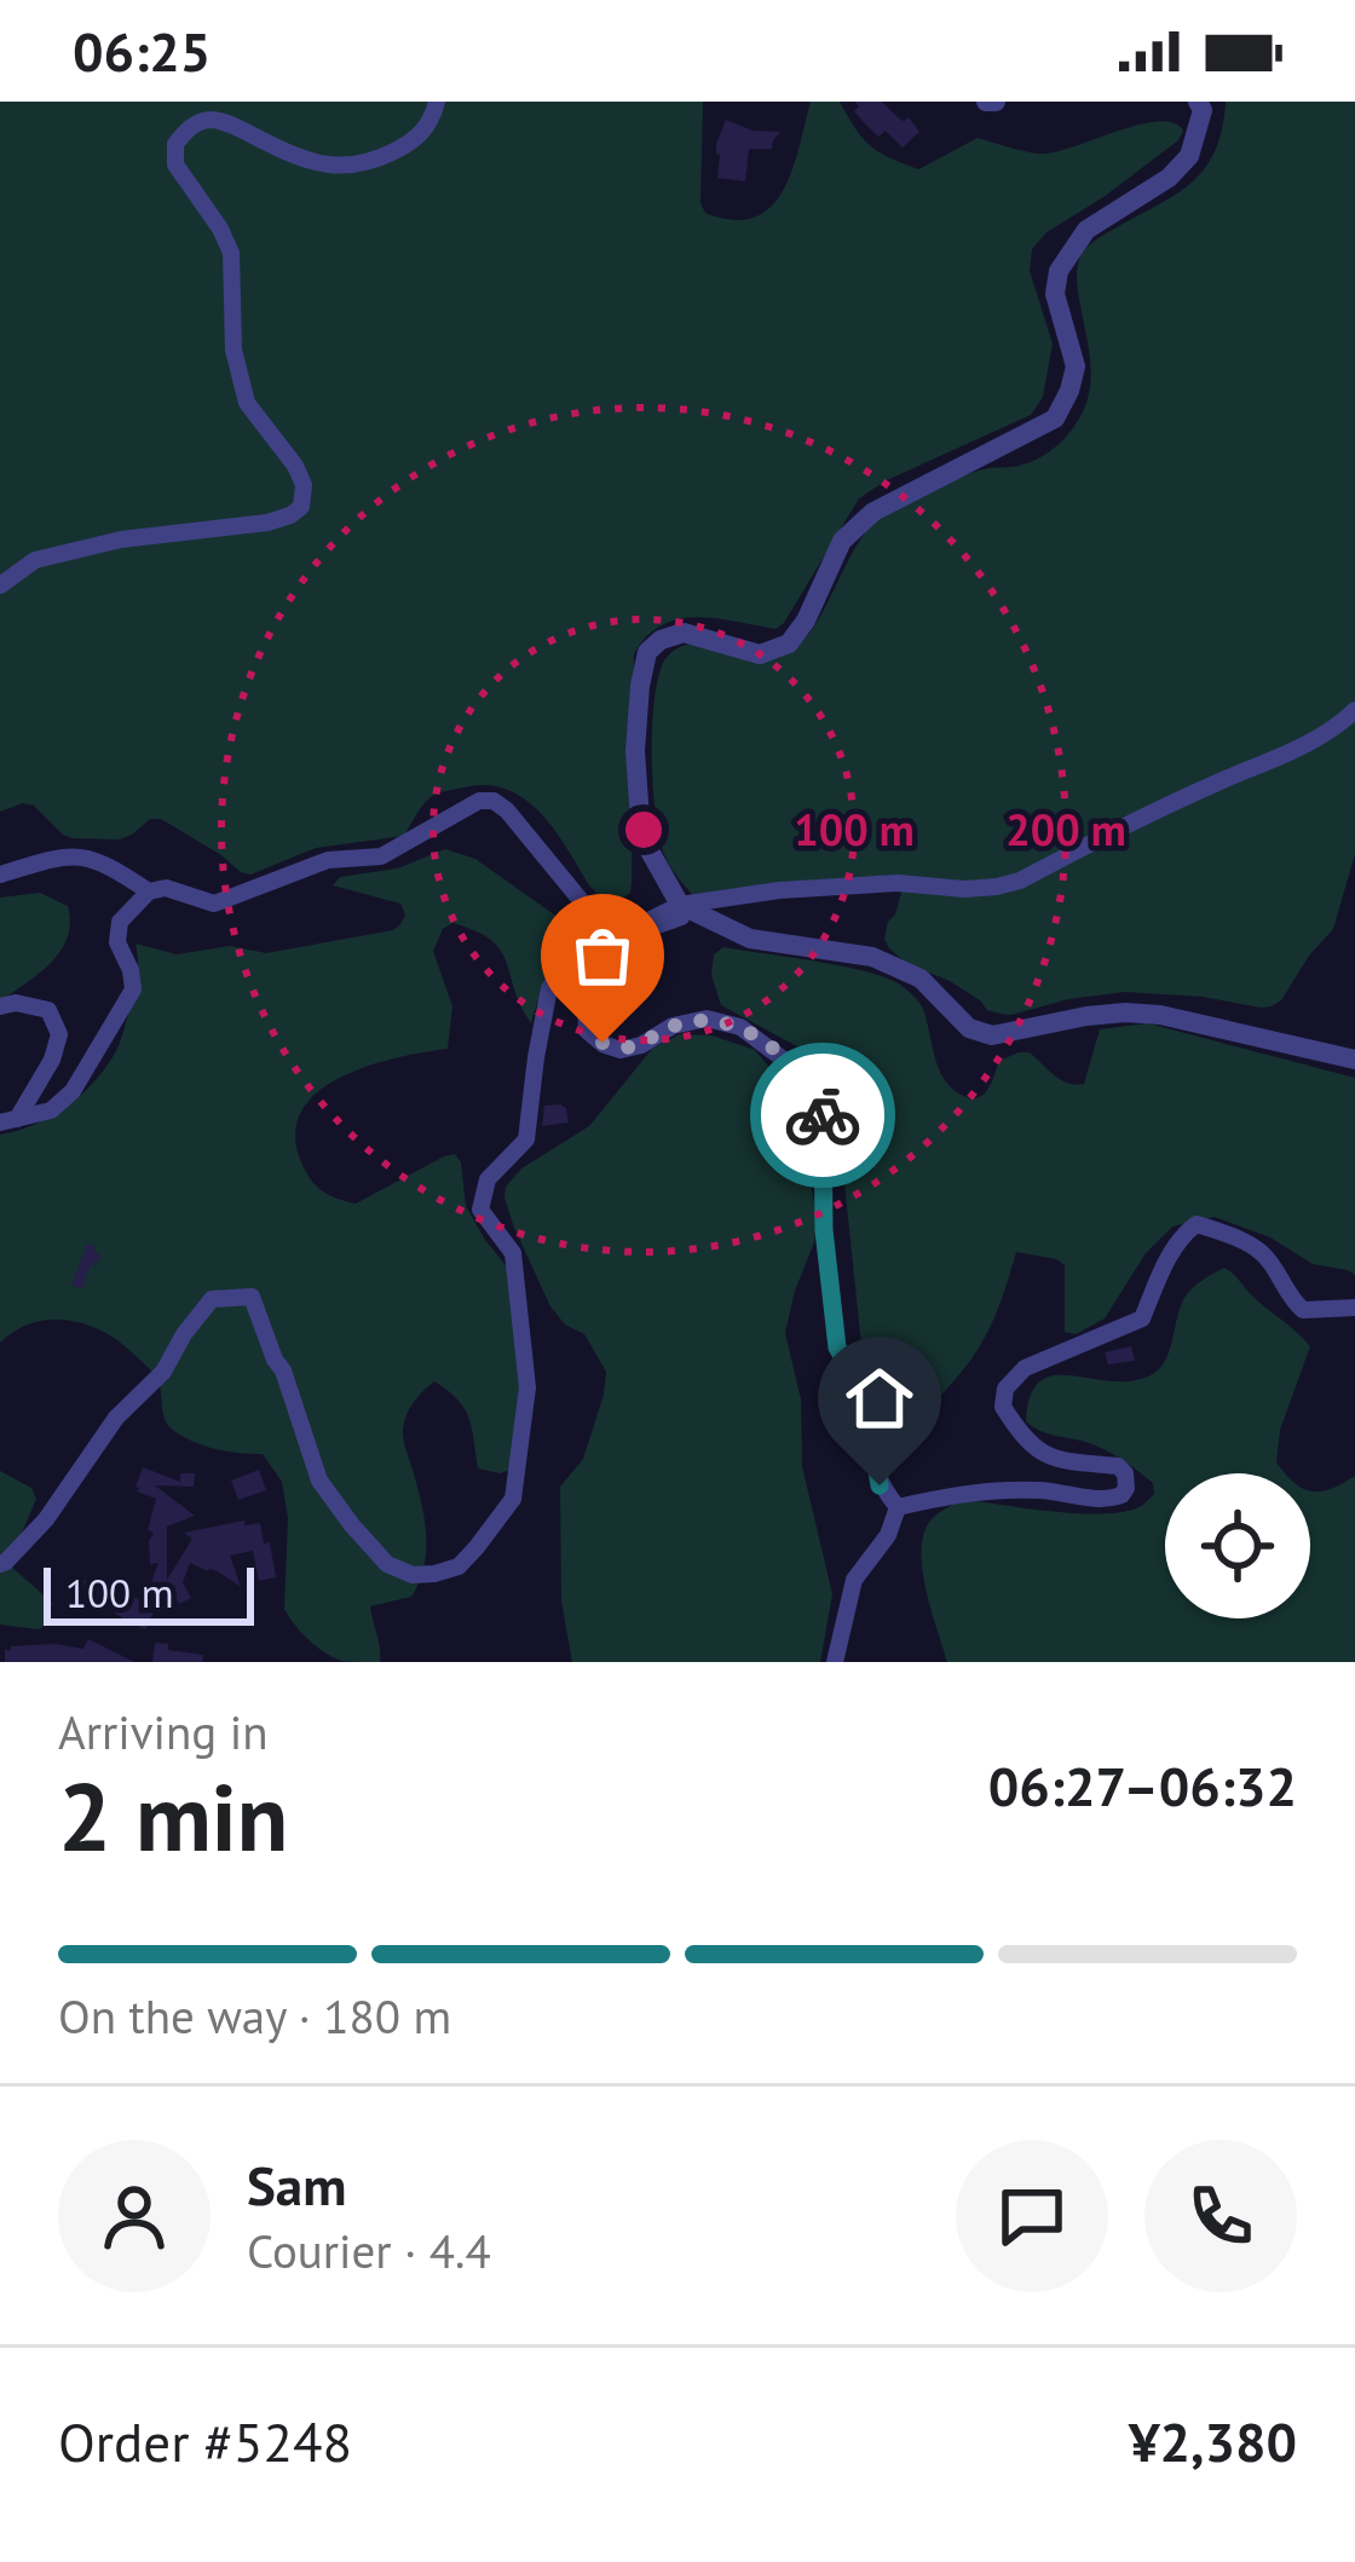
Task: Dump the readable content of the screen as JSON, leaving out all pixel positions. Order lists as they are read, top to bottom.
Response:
{
  "scale_bar": "100 m",
  "page": {
    "status": "06:25",
    "scale": "100 m",
    "heading": ["2 min", "Arriving in", "06:27–06:32"],
    "panel": [
      "Sam",
      "Courier · 4.4",
      "Order #5248",
      "¥2,380"
    ],
    "bar": "On the way · 180 m"
  },
  "rings": ["100 m", "200 m"]
}
